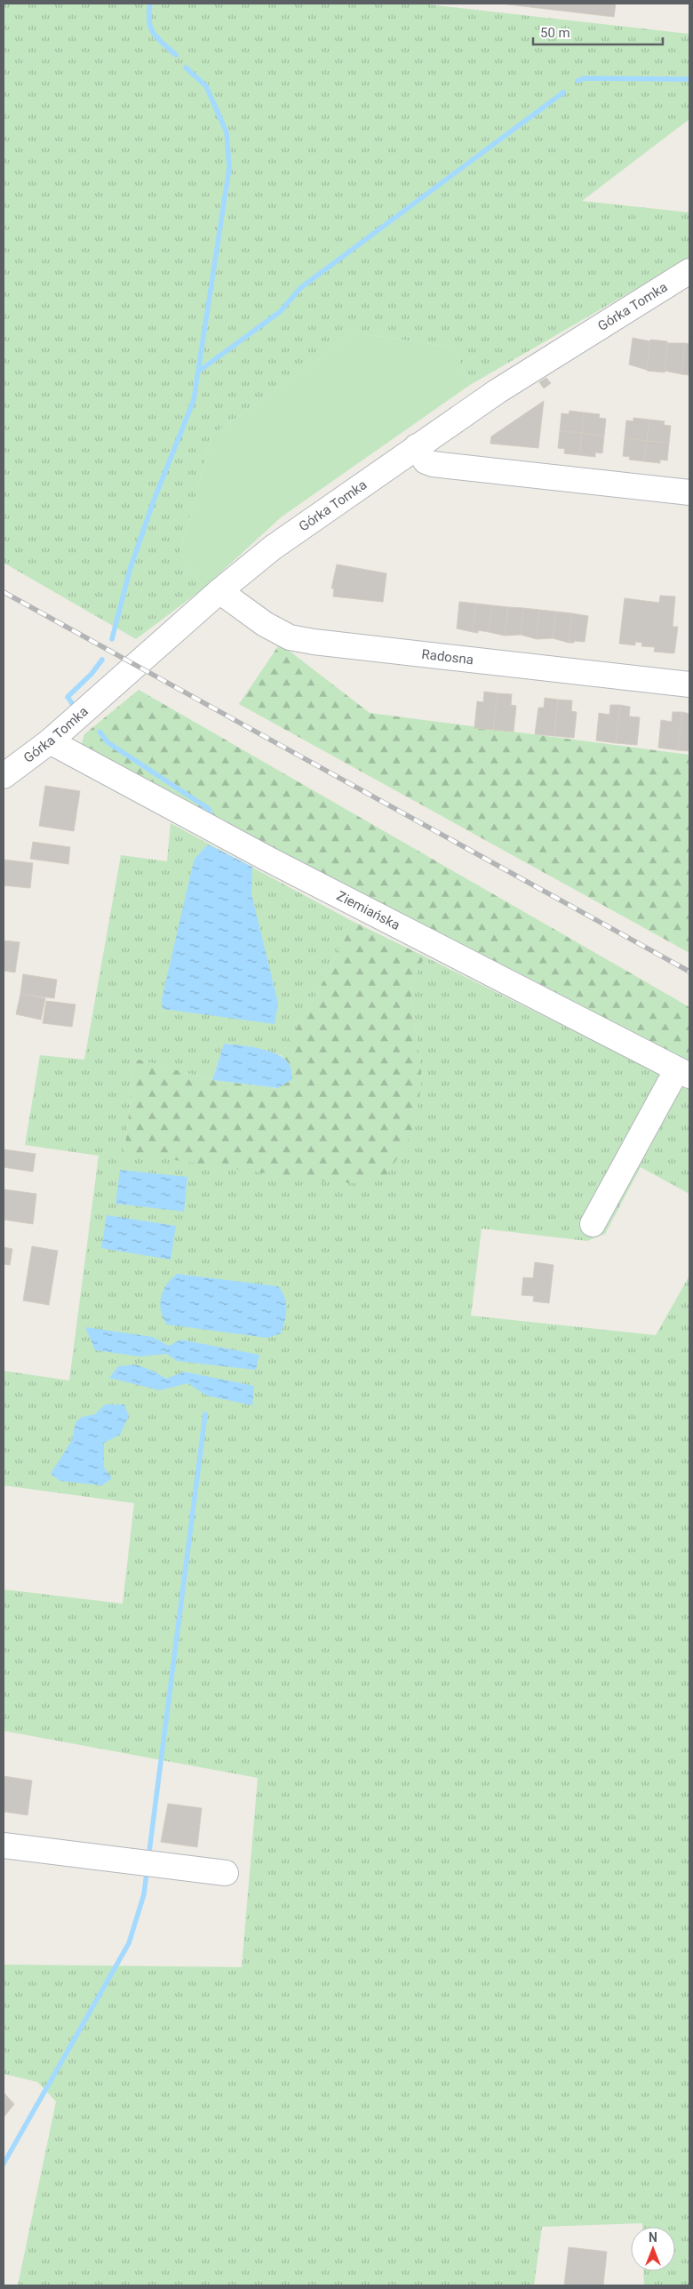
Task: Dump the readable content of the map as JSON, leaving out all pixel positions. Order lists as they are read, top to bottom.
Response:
{
  "streets": {
    "street": ["Górka Tomka", "Radosna", "Ziemiańska"]
  },
  "crossings": [
    ["Górka Tomka", "Radosna"],
    ["Górka Tomka", "Ziemiańska"]
  ],
  "scale_bar": "50 m",
  "north": "top"
}
